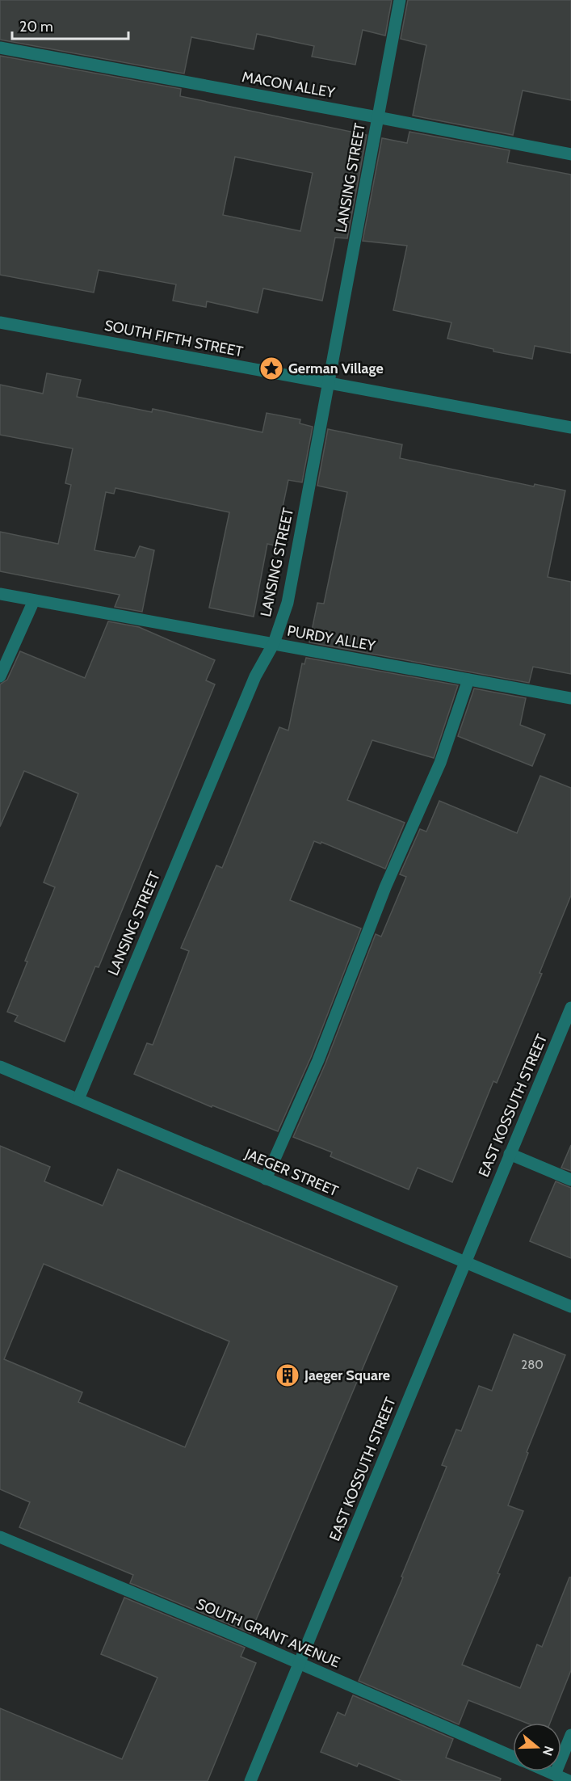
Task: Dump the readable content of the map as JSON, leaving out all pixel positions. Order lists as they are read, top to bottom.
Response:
{
  "streets": {
    "street": [
      "MACON ALLEY",
      "LANSING STREET",
      "SOUTH FIFTH STREET",
      "PURDY ALLEY",
      "EAST KOSSUTH STREET",
      "JAEGER STREET",
      "SOUTH GRANT AVENUE"
    ]
  },
  "crossings": [
    ["MACON ALLEY", "LANSING STREET"],
    ["LANSING STREET", "SOUTH FIFTH STREET"],
    ["LANSING STREET", "PURDY ALLEY"],
    ["LANSING STREET", "JAEGER STREET"],
    ["EAST KOSSUTH STREET", "JAEGER STREET"],
    ["EAST KOSSUTH STREET", "SOUTH GRANT AVENUE"]
  ],
  "places": {
    "place": ["German Village"],
    "building": ["Jaeger Square"]
  },
  "house_numbers": ["280"],
  "scale_bar": "20 m",
  "north": "right"
}
